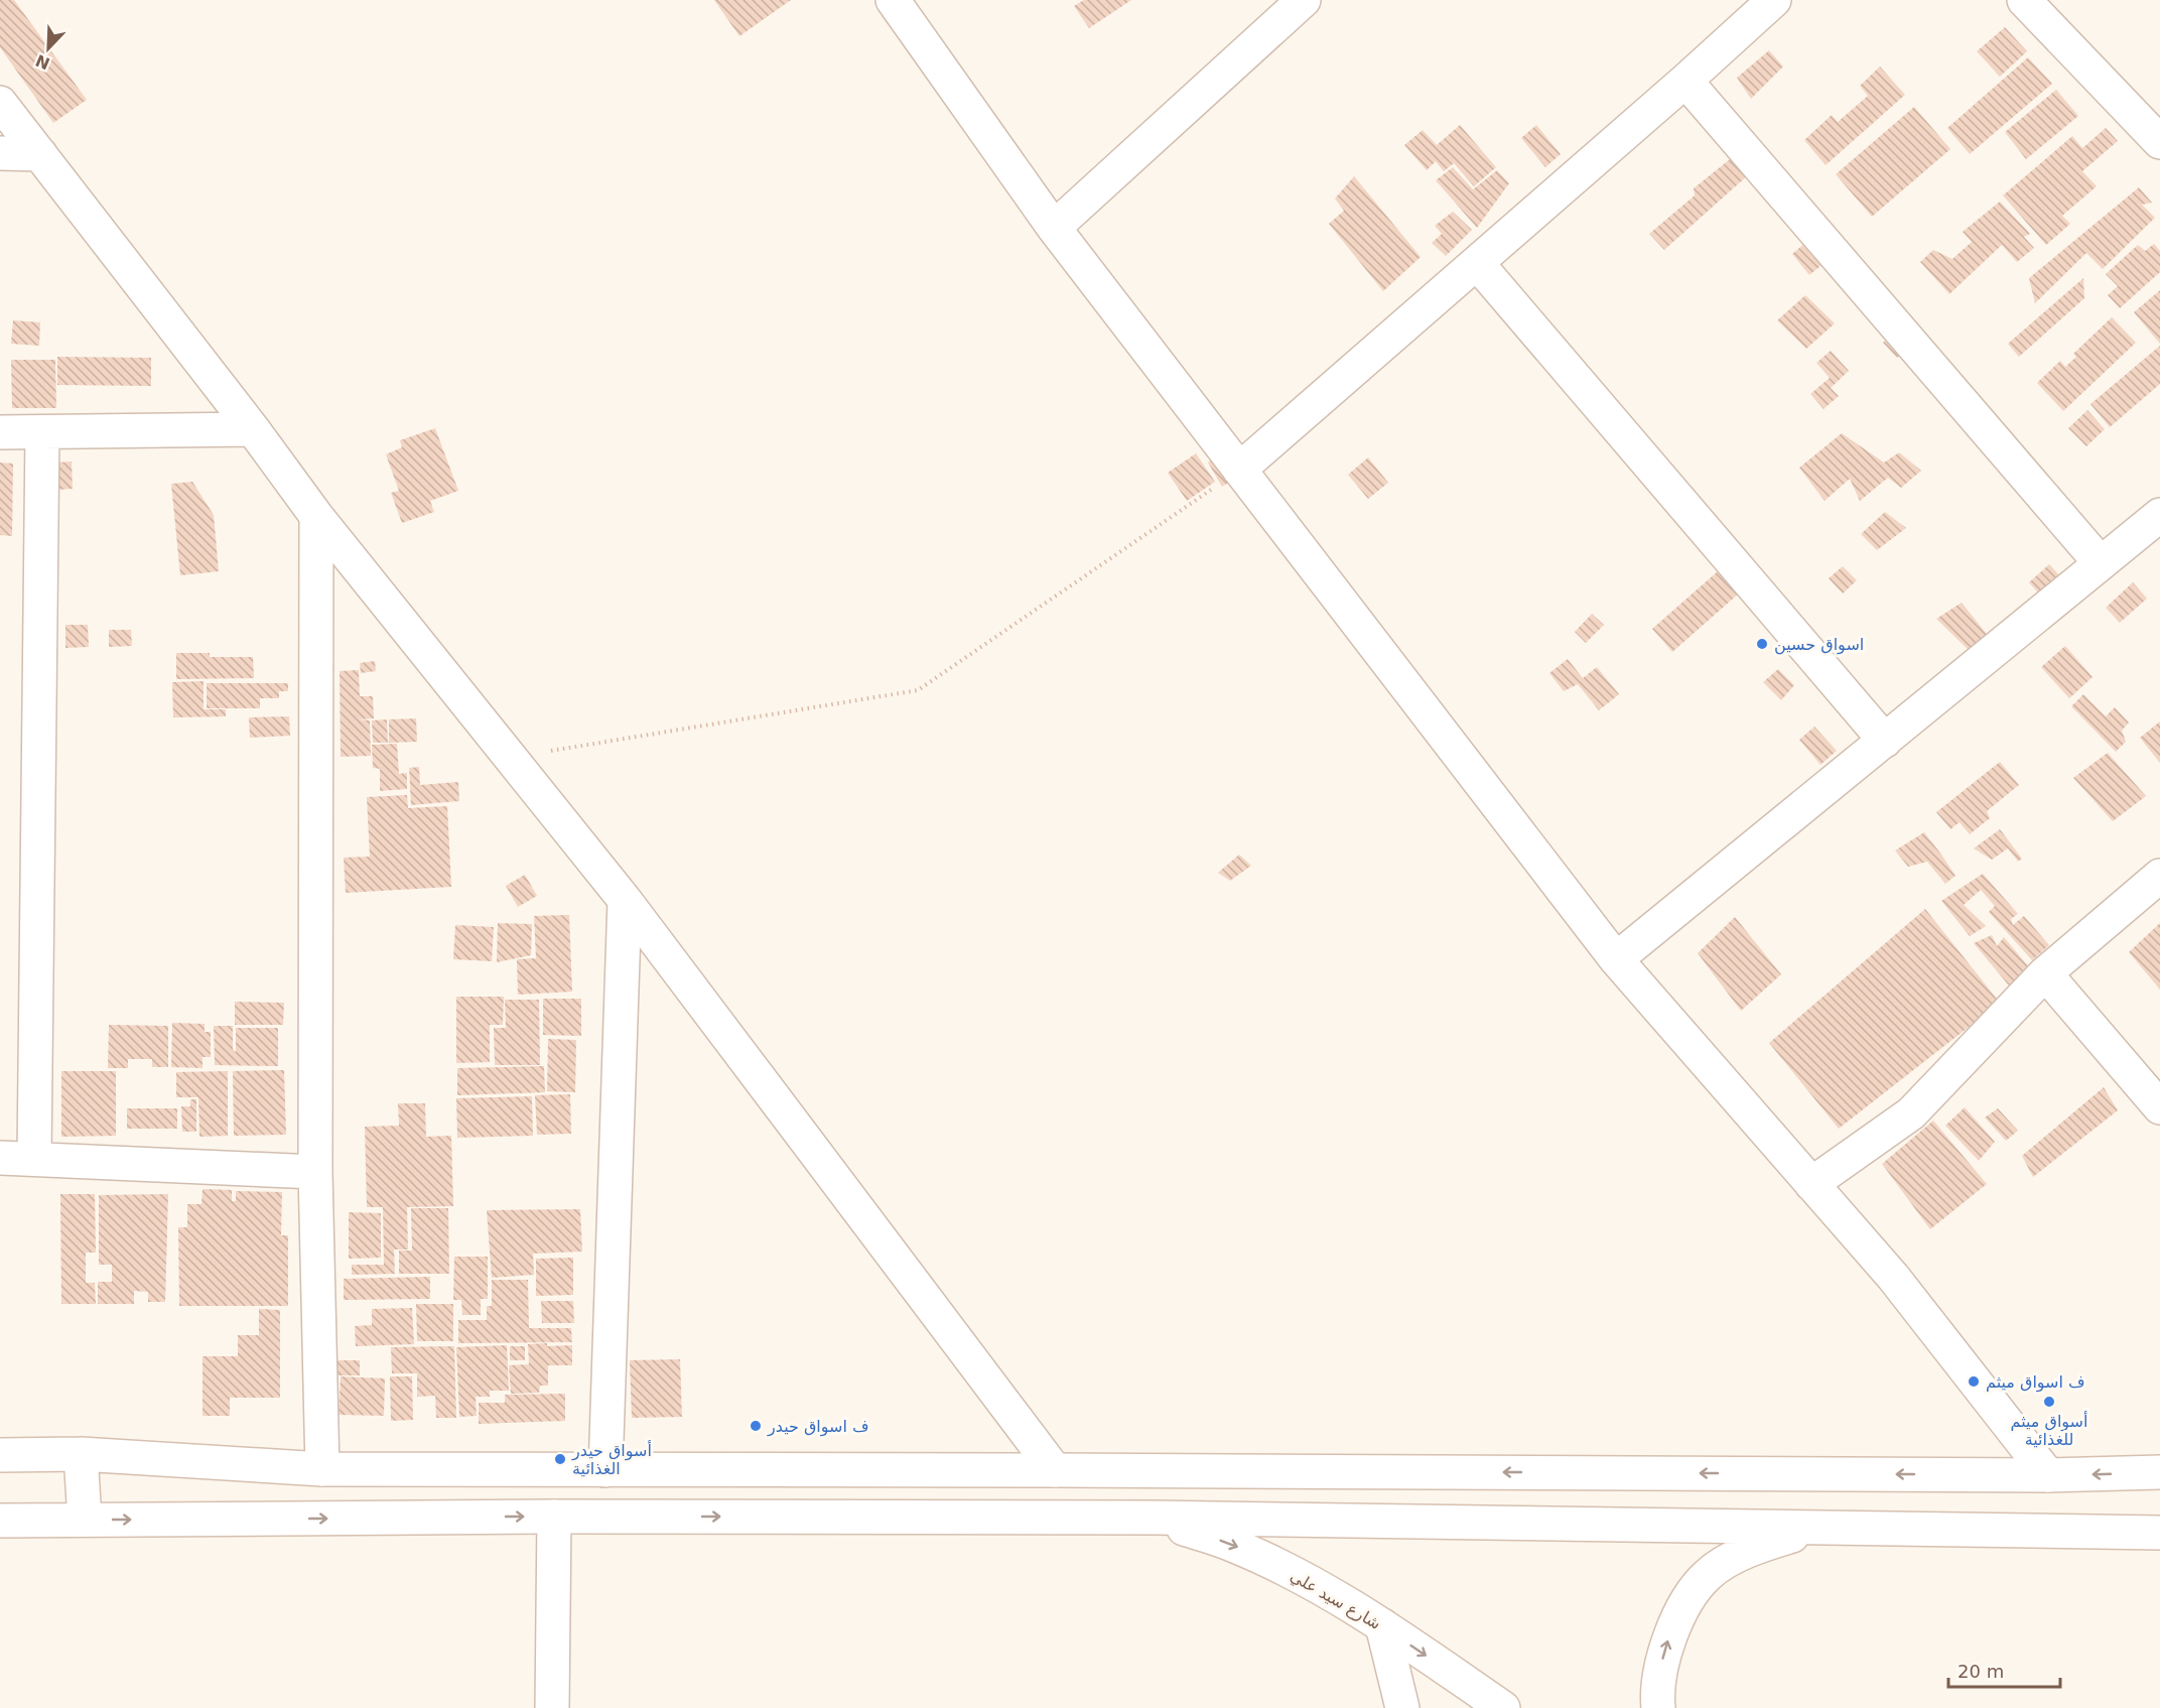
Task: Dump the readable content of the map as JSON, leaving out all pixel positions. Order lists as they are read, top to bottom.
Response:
{
  "streets": {
    "street": ["شارع سيد علي"]
  },
  "one_way": ["شارع سيد علي"],
  "places": [
    "اسواق حسين",
    "ف اسواق ميثم",
    "أسواق ميثم للغذائية",
    "ف اسواق حيدر",
    "أسواق حيدر الغذائية"
  ],
  "scale_bar": "20 m",
  "north": "bottom left"
}
